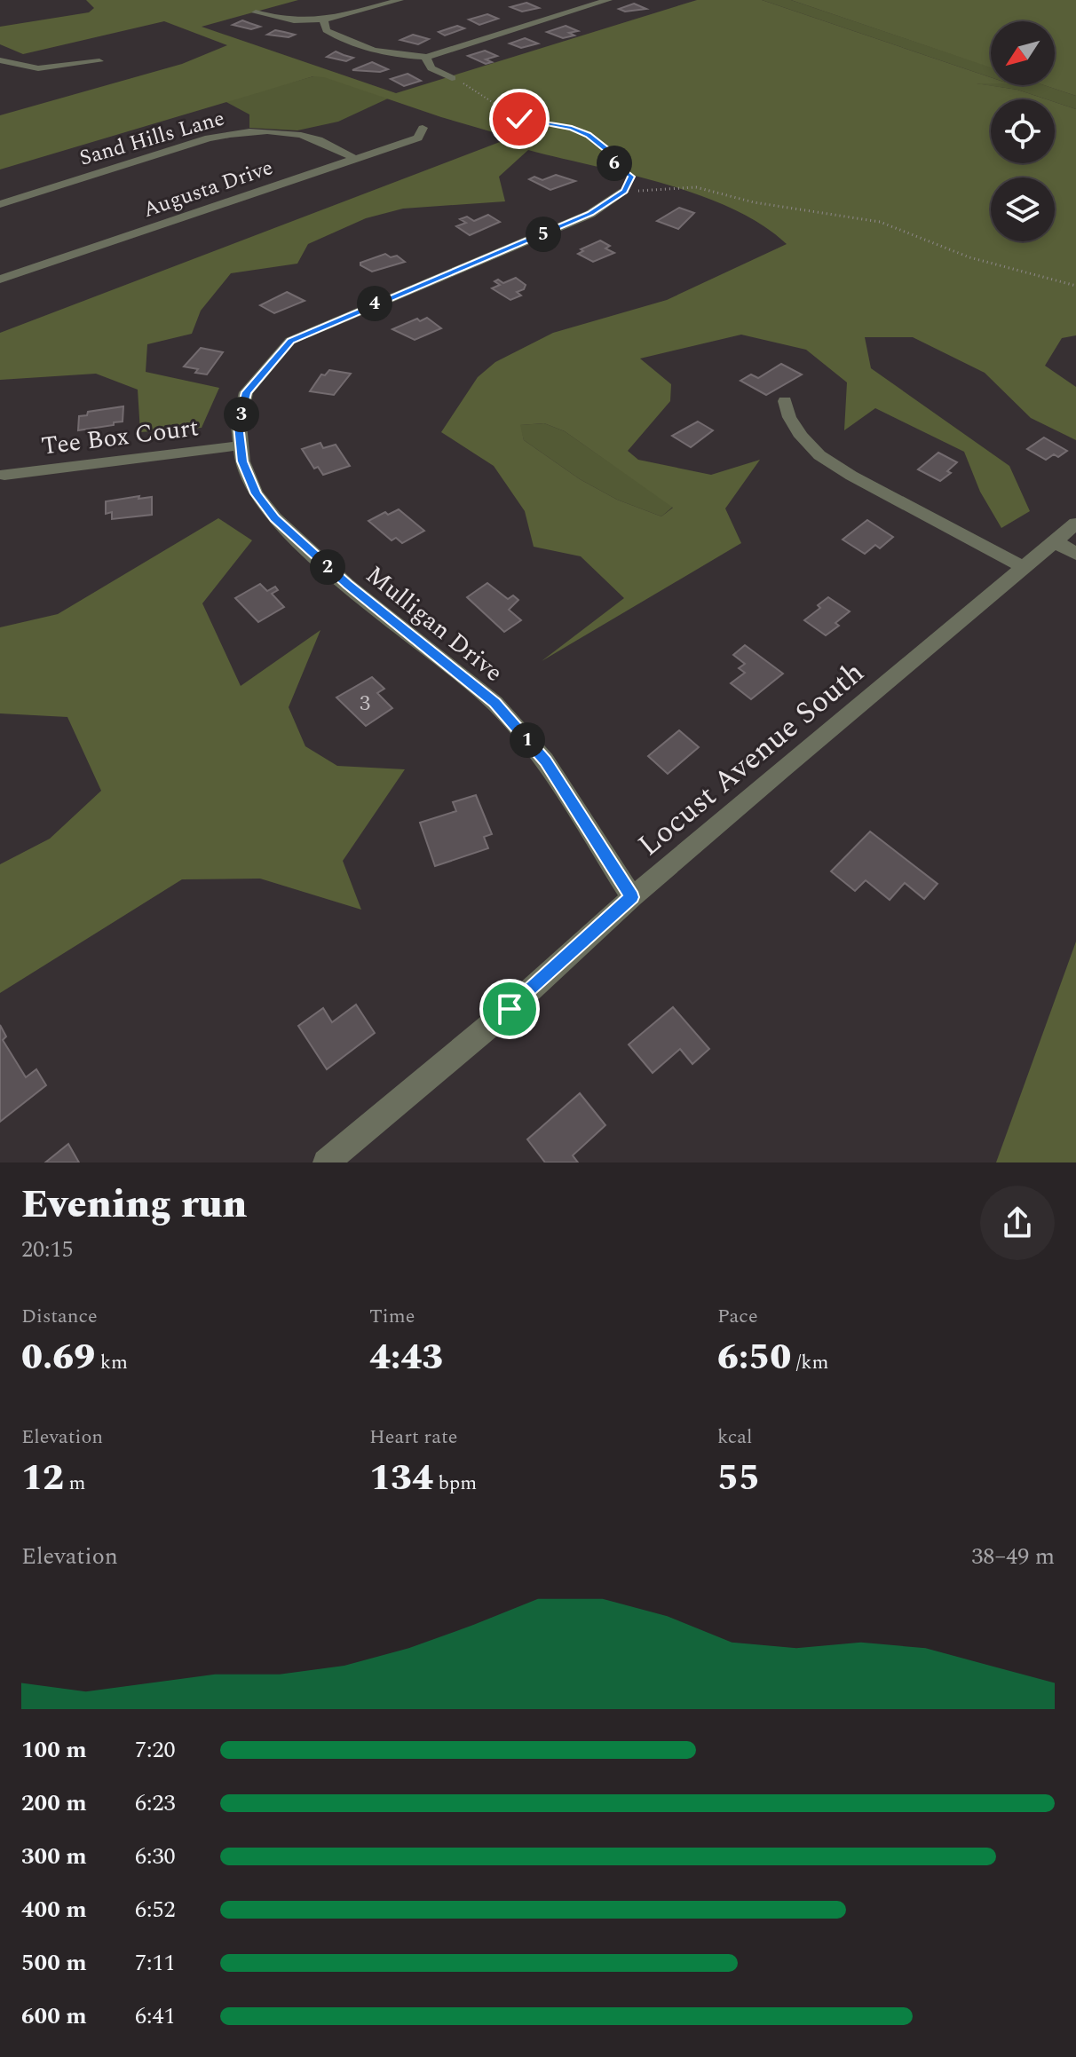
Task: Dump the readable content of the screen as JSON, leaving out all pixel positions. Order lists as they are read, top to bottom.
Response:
{
  "streets": {
    "street": [
      "Sand Hills Lane",
      "Augusta Drive",
      "Tee Box Court",
      "Mulligan Drive",
      "Locust Avenue South"
    ]
  },
  "crossings": [
    ["Sand Hills Lane", "Augusta Drive"],
    ["Tee Box Court", "Mulligan Drive"],
    ["Mulligan Drive", "Locust Avenue South"]
  ],
  "house_numbers": ["3"],
  "north": "bottom left",
  "page": {
    "pins": [
      "6",
      "5",
      "4",
      "3",
      "2",
      "1"
    ],
    "heading": ["Evening run", "20:15"],
    "stats": [
      ["Distance", "0.69 km"],
      ["Time", "4:43"],
      ["Pace", "6:50 /km"],
      ["Elevation", "12 m"],
      ["Heart rate", "134 bpm"],
      ["kcal", "55"]
    ],
    "chart": ["Elevation", "38–49 m"],
    "list": [
      {
        "name": "100 m",
        "note": "7:20"
      },
      {
        "name": "200 m",
        "note": "6:23"
      },
      {
        "name": "300 m",
        "note": "6:30"
      },
      {
        "name": "400 m",
        "note": "6:52"
      },
      {
        "name": "500 m",
        "note": "7:11"
      },
      {
        "name": "600 m",
        "note": "6:41"
      }
    ]
  }
}
